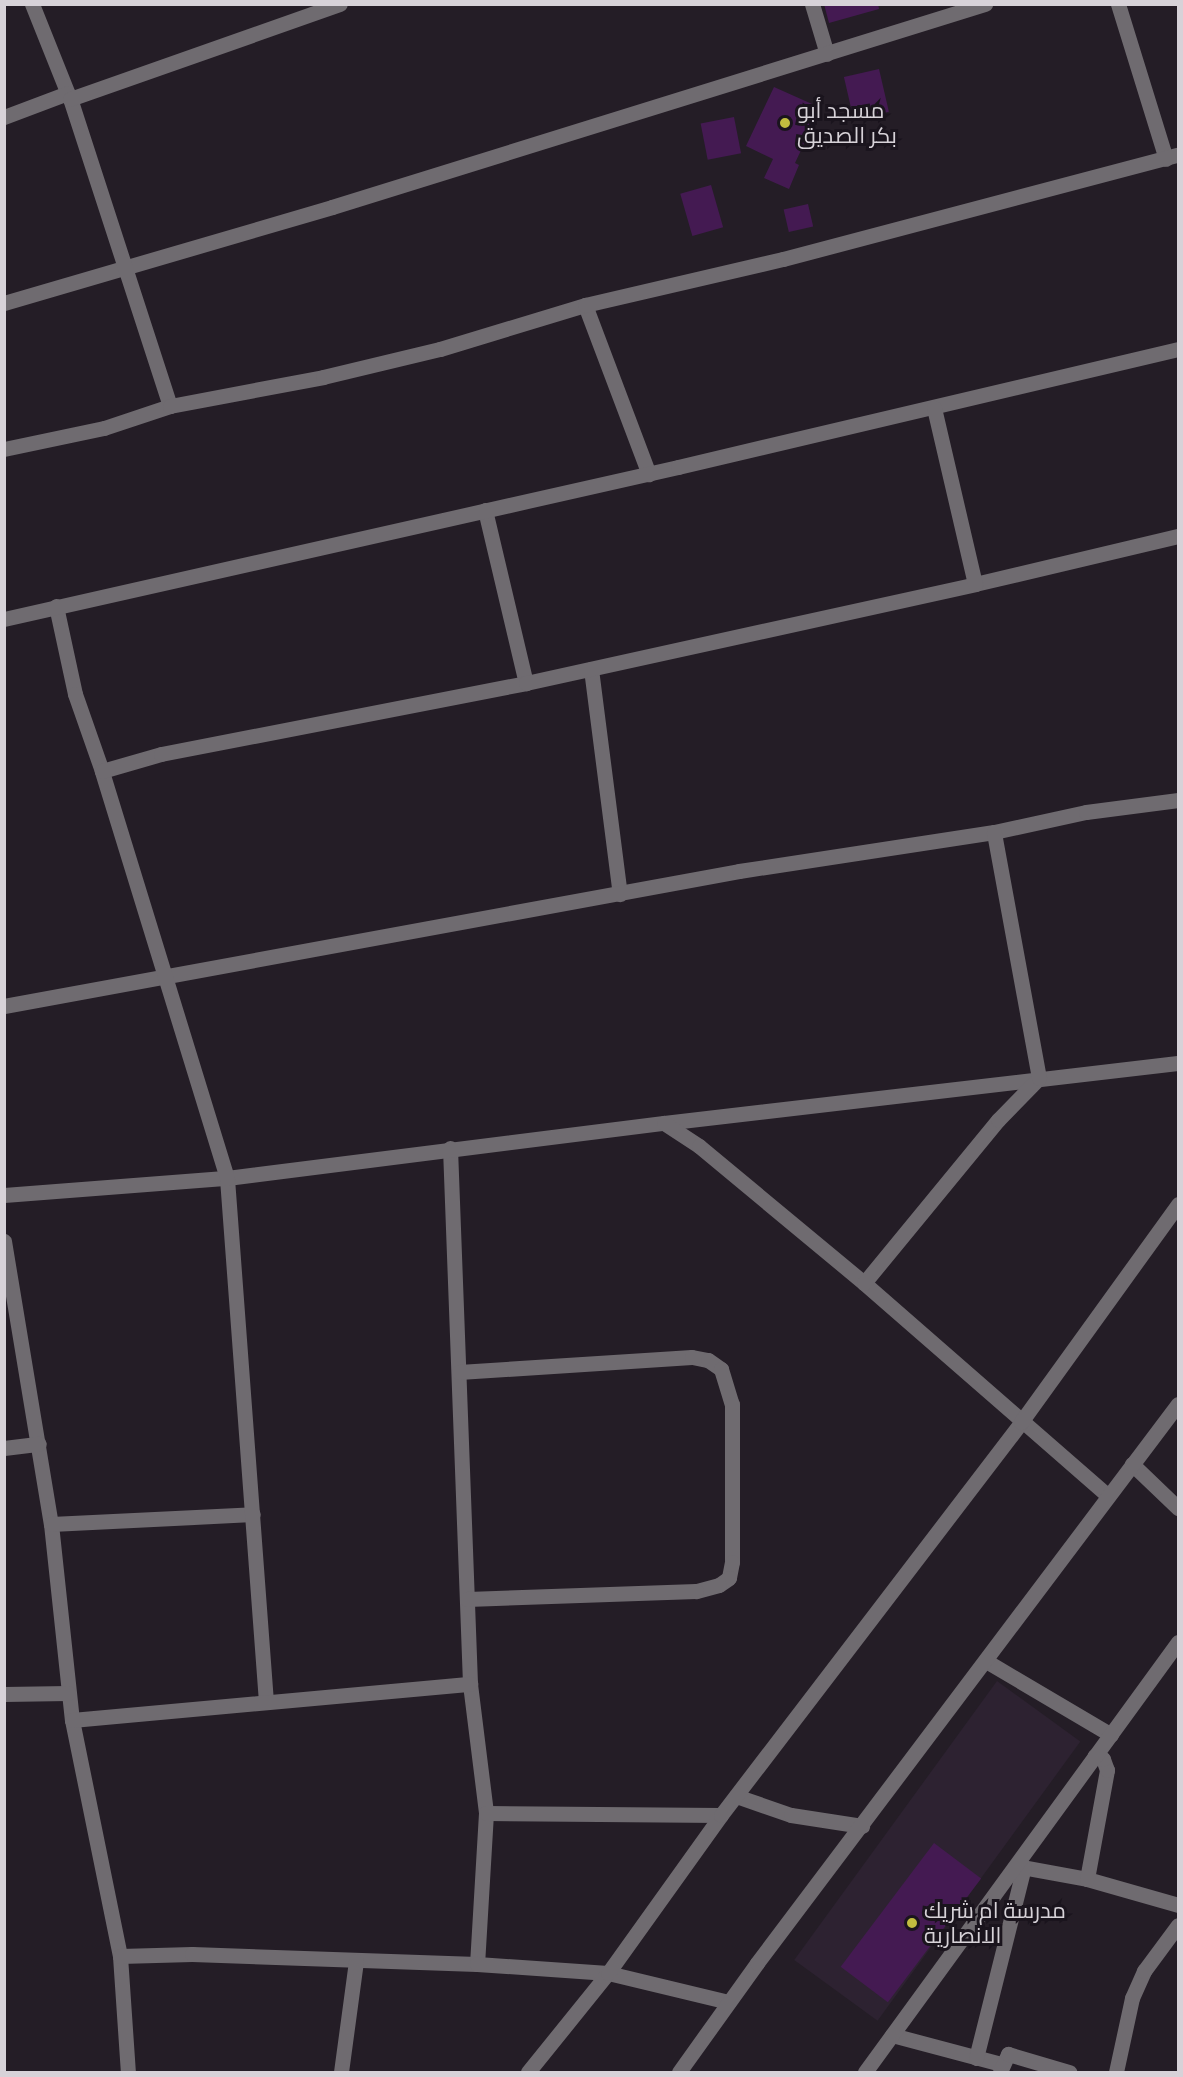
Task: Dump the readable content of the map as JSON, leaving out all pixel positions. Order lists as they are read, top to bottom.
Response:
{
  "places": ["مسجد أبو بكر الصديق", "مدرسة ام شريك الانصارية"]
}
